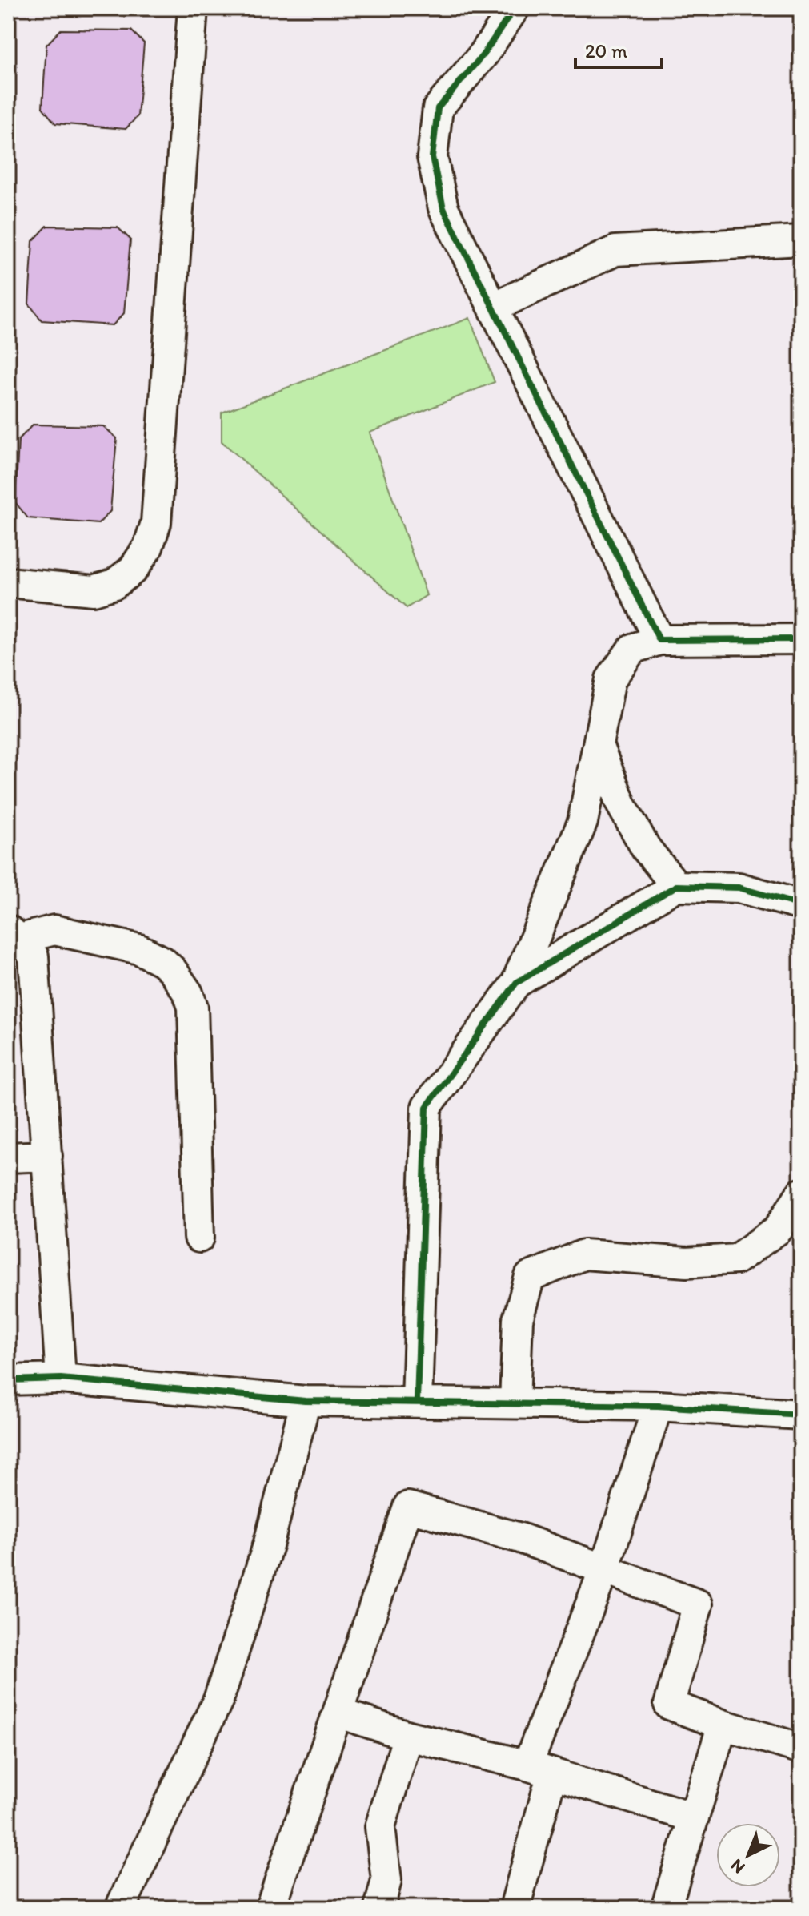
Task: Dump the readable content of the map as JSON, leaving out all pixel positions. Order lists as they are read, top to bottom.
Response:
{
  "scale_bar": "20 m",
  "north": "bottom left"
}
